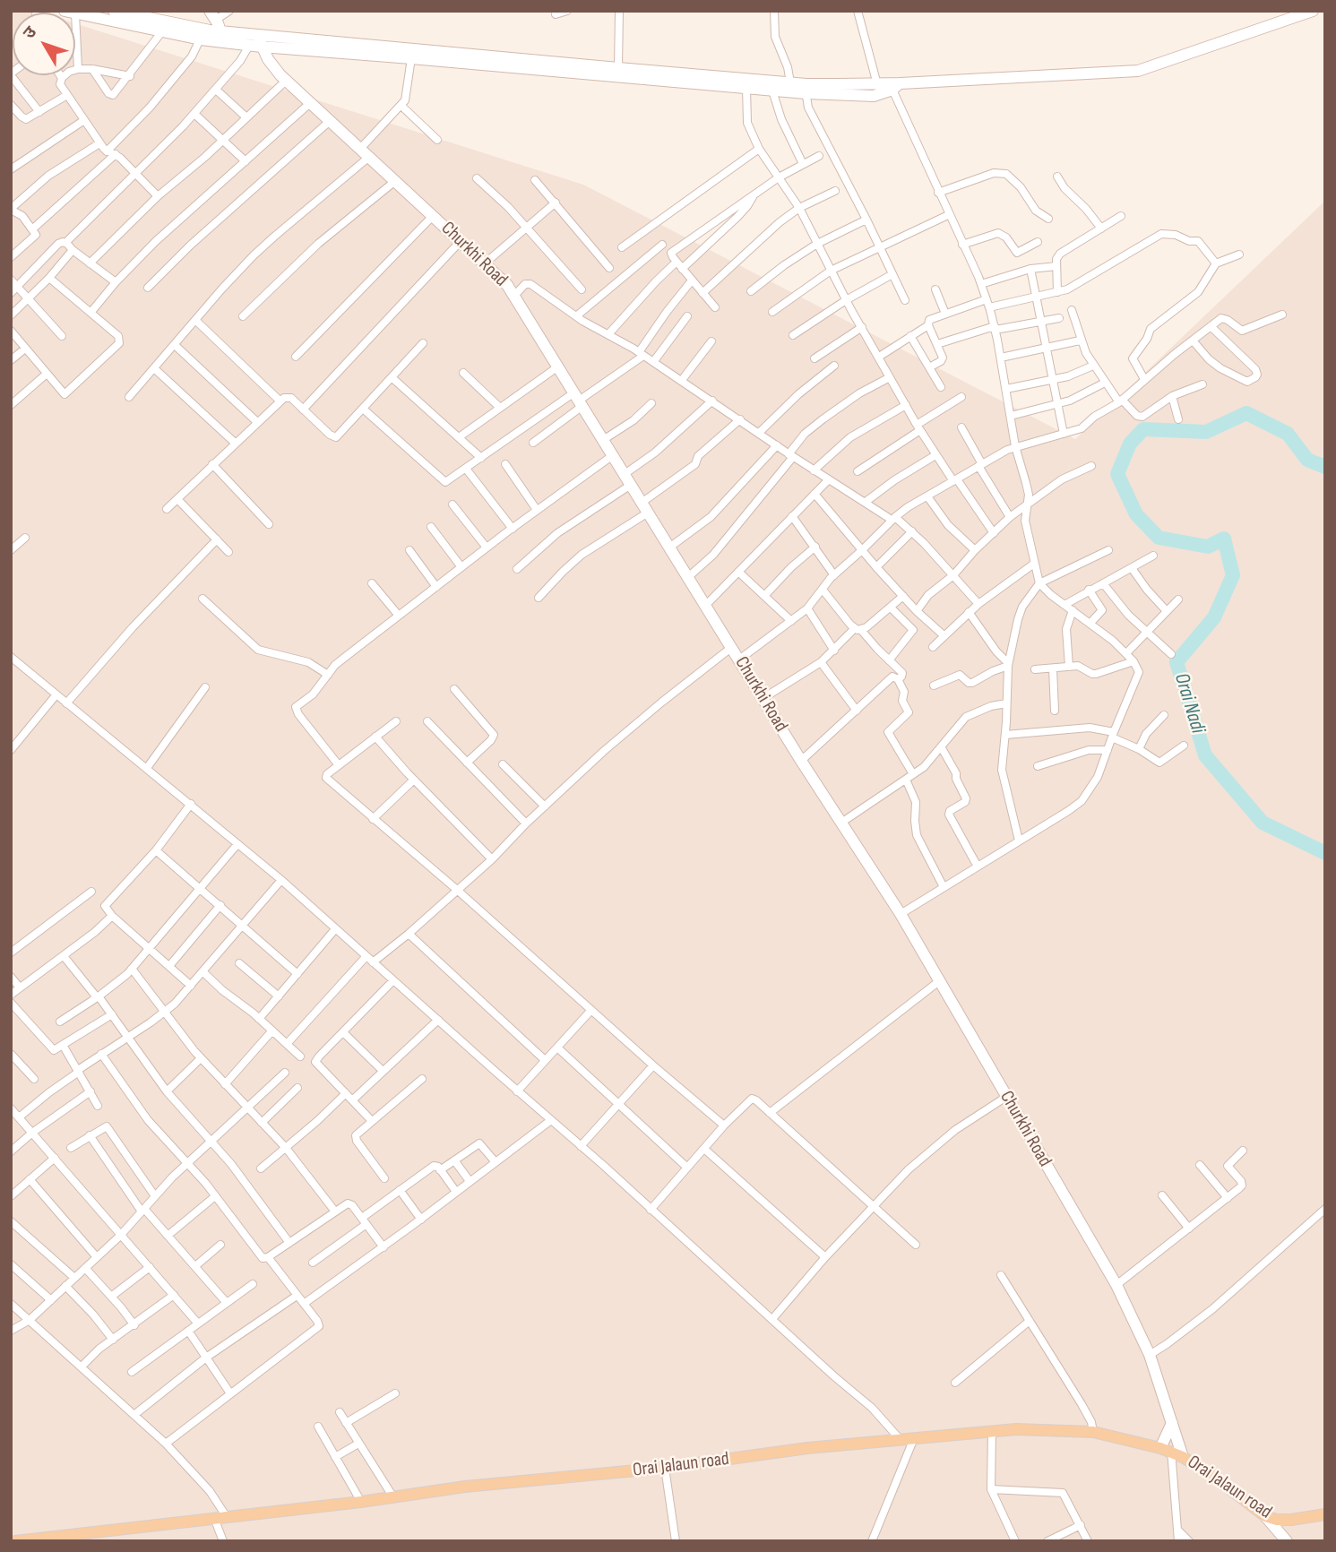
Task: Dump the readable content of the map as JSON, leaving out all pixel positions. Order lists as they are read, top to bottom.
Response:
{
  "streets": {
    "main road": ["Orai Jalaun road"],
    "street": ["Churkhi Road"]
  },
  "crossings": [
    ["Churkhi Road", "Orai Jalaun road"]
  ],
  "water": ["Orai Nadi"],
  "north": "top left"
}
